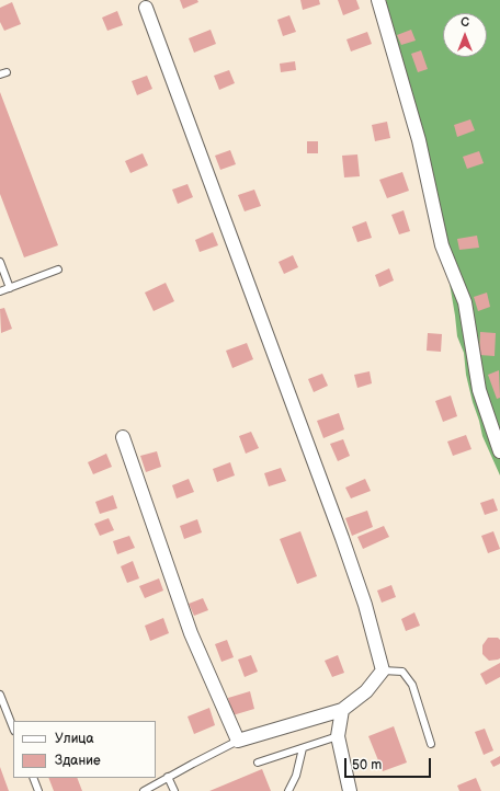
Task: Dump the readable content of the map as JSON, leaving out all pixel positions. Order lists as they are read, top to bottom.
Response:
{
  "legend": ["Улица", "Здание"],
  "scale_bar": "50 m",
  "north": "top"
}
